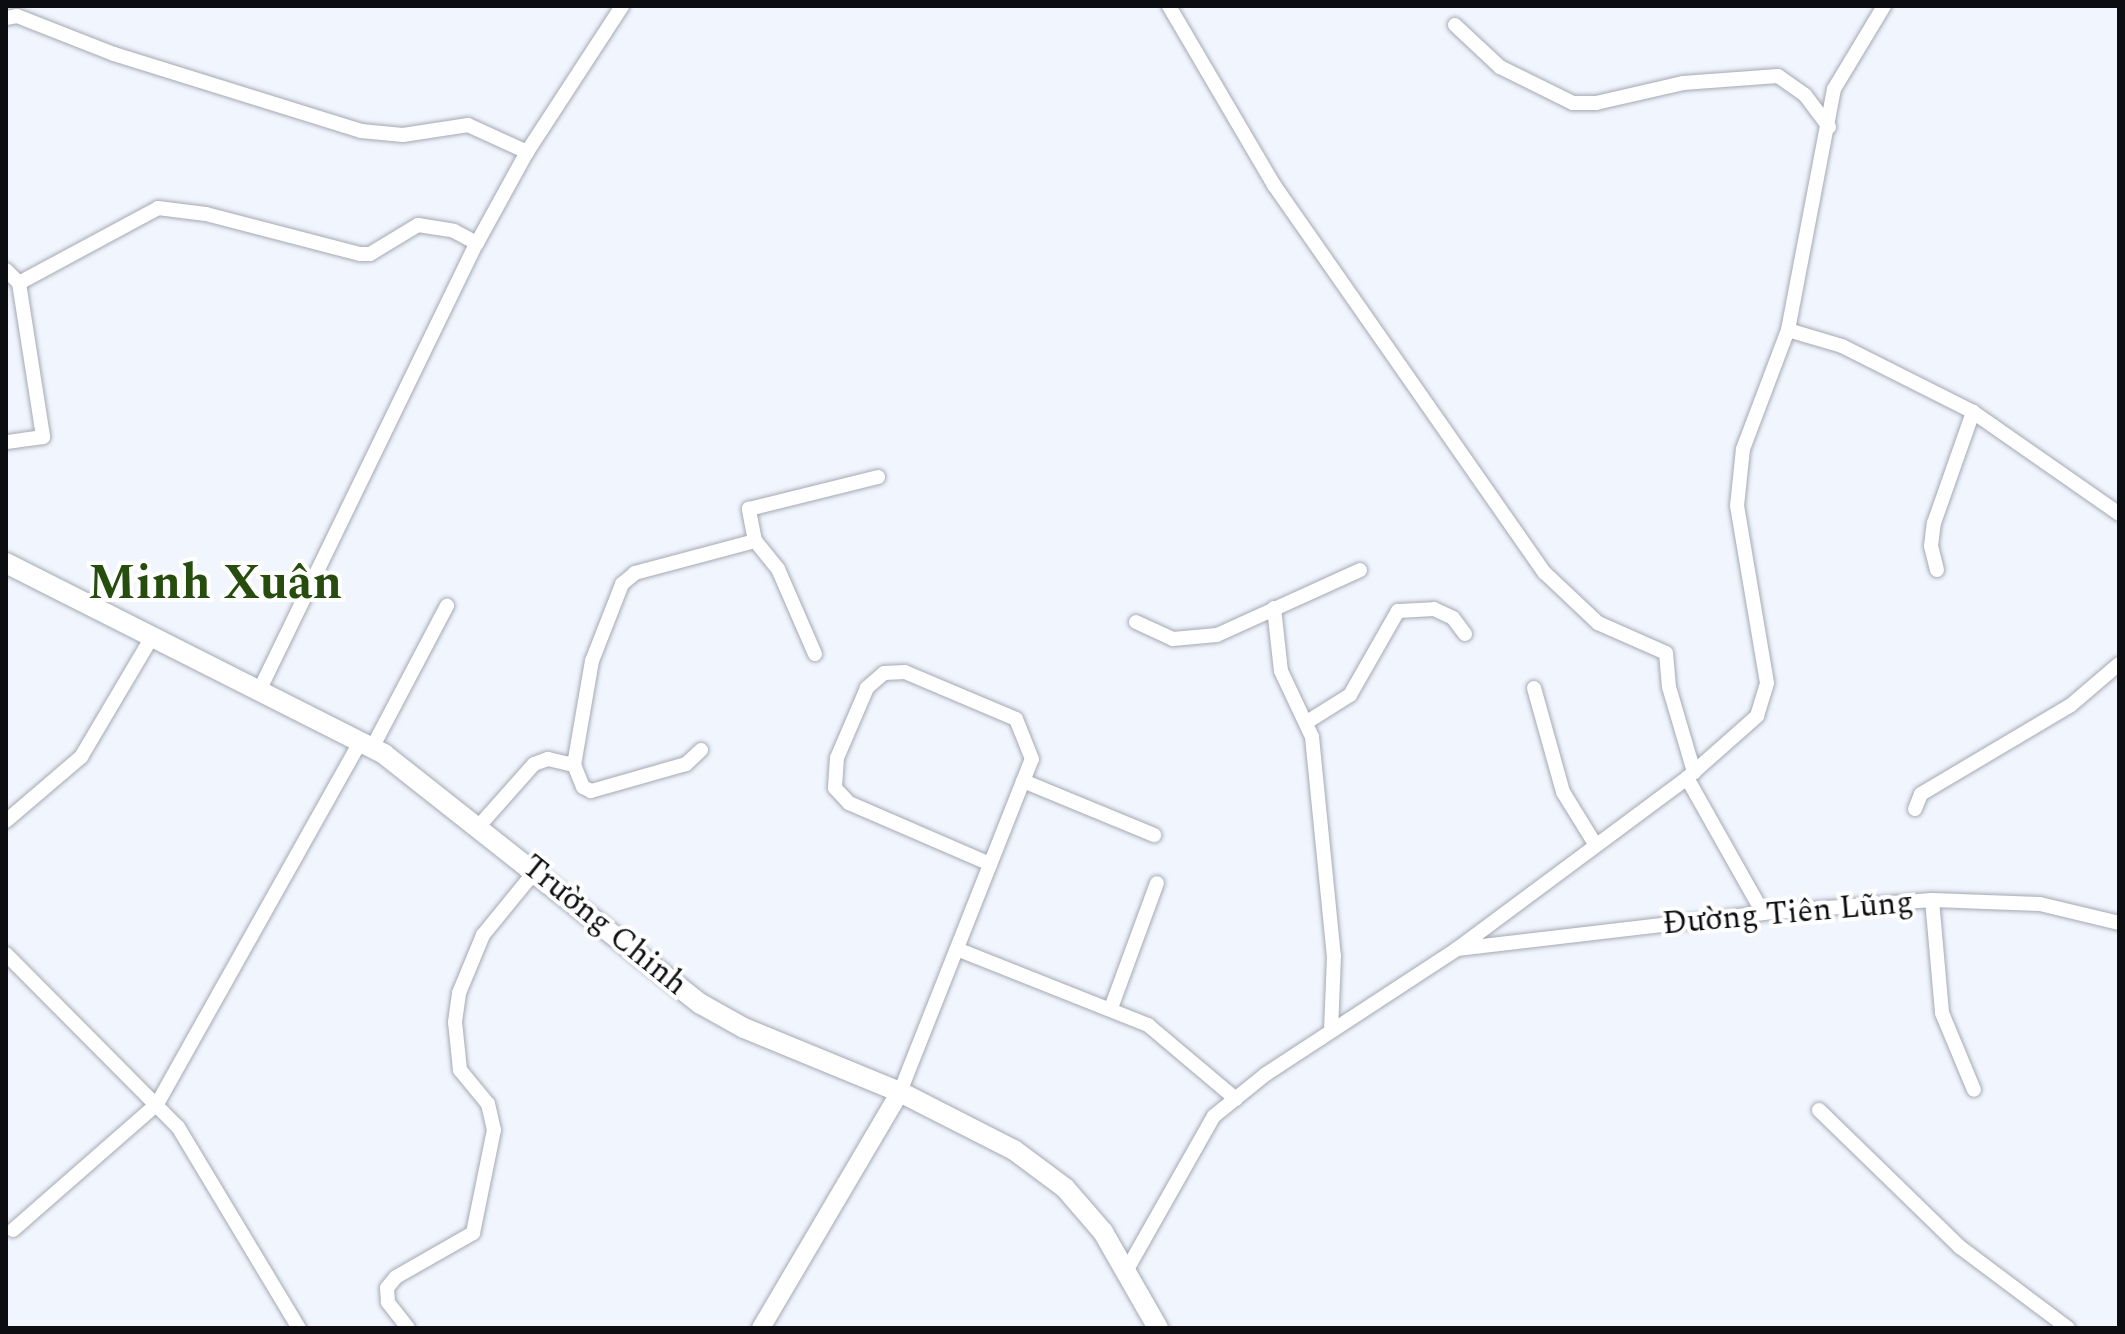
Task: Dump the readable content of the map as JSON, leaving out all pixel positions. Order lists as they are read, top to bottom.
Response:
{
  "streets": {
    "main road": ["Trường Chinh"],
    "street": ["Đường Tiên Lũng"]
  },
  "districts": ["Minh Xuân"]
}
